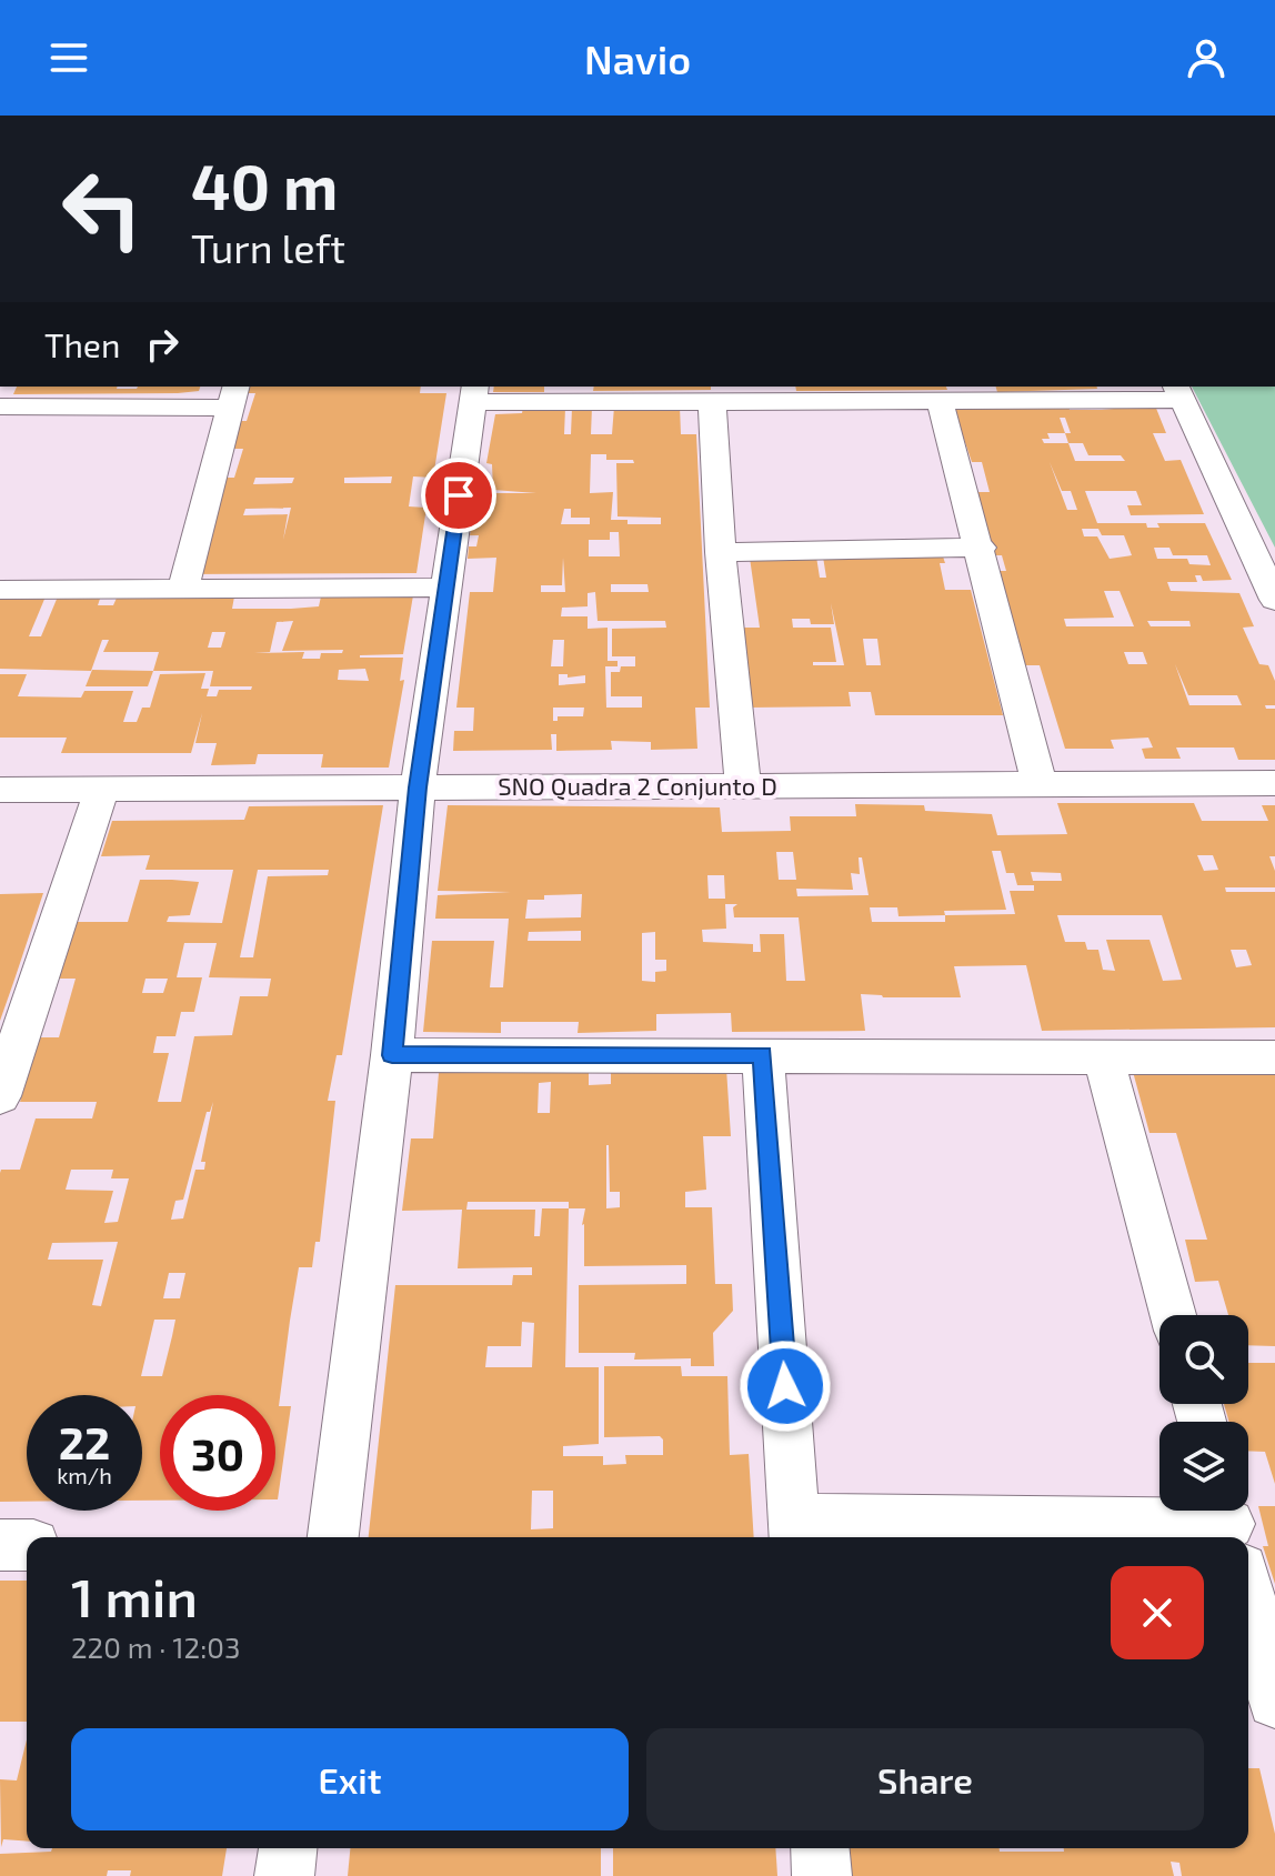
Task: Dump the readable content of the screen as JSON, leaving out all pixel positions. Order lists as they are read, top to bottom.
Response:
{
  "streets": {
    "street": ["SNO Quadra 2 Conjunto D"]
  },
  "page": {
    "header": "Navio",
    "turn": ["40 m", "Turn left"],
    "then": "Then",
    "speed": "22 km/h",
    "limit": "30",
    "heading": ["1 min", "220 m · 12:03"],
    "buttons": ["Exit", "Share"]
  }
}
